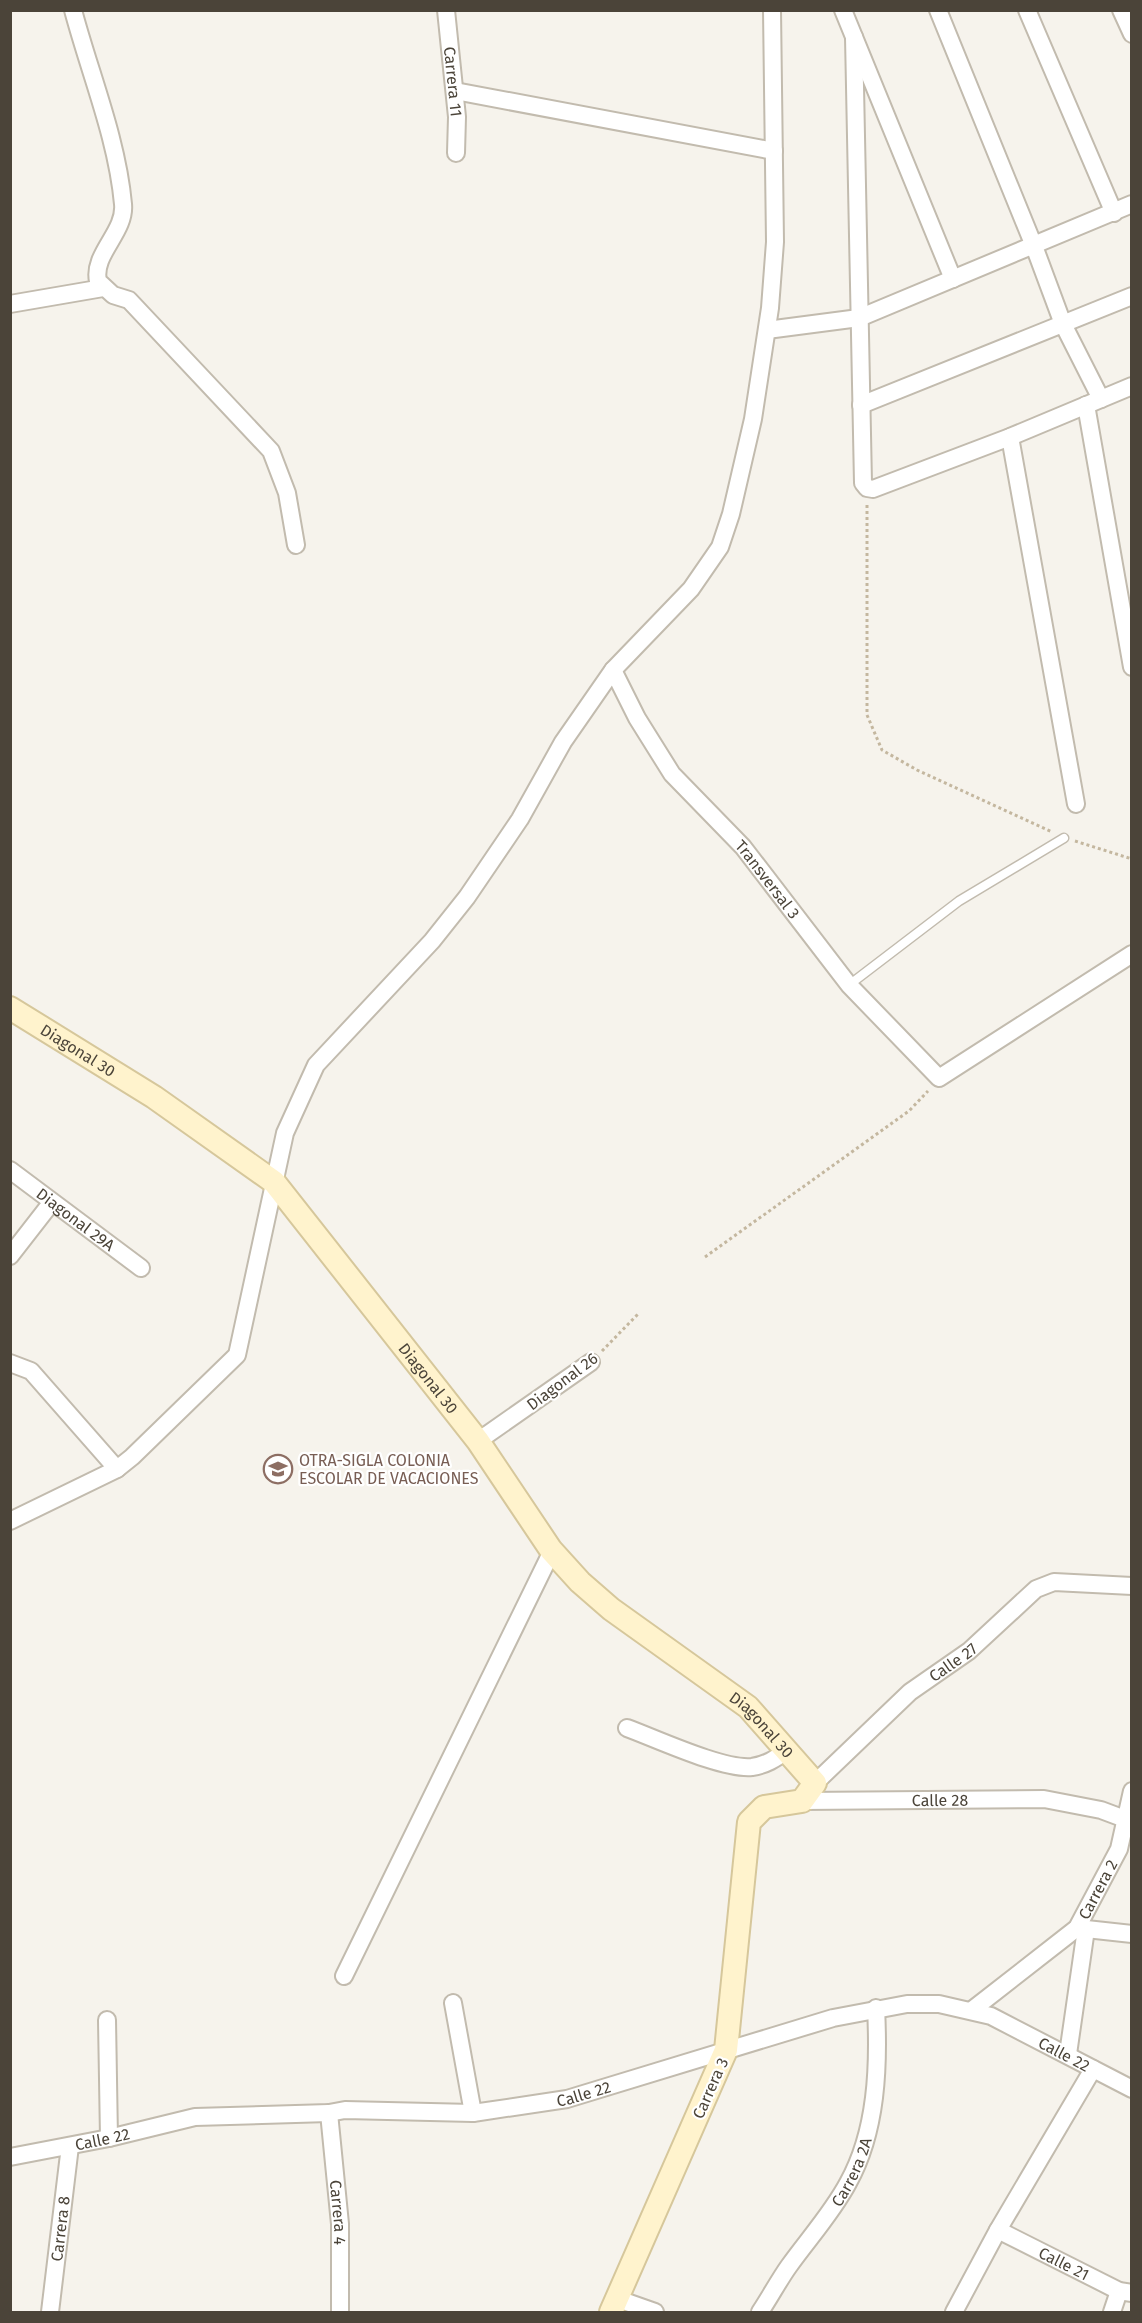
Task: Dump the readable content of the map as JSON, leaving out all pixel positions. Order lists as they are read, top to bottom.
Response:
{
  "streets": {
    "street": [
      "Carrera 11",
      "Transversal 3",
      "Diagonal 30",
      "Diagonal 29A",
      "Diagonal 26",
      "Calle 27",
      "Calle 28",
      "Carrera 2",
      "Calle 22",
      "Carrera 3",
      "Carrera 2A",
      "Carrera 4",
      "Carrera 8",
      "Calle 21"
    ]
  },
  "crossings": [
    ["Diagonal 30", "Diagonal 26"],
    ["Diagonal 30", "Calle 27"],
    ["Diagonal 30", "Calle 28"],
    ["Calle 27", "Calle 28"],
    ["Calle 28", "Carrera 2"],
    ["Calle 28", "Carrera 3"],
    ["Carrera 2", "Calle 22"],
    ["Calle 22", "Carrera 3"],
    ["Calle 22", "Carrera 2A"],
    ["Calle 22", "Carrera 4"],
    ["Calle 22", "Carrera 8"]
  ],
  "places": {
    "school or university": ["OTRA-SIGLA COLONIA ESCOLAR DE VACACIONES"]
  }
}
